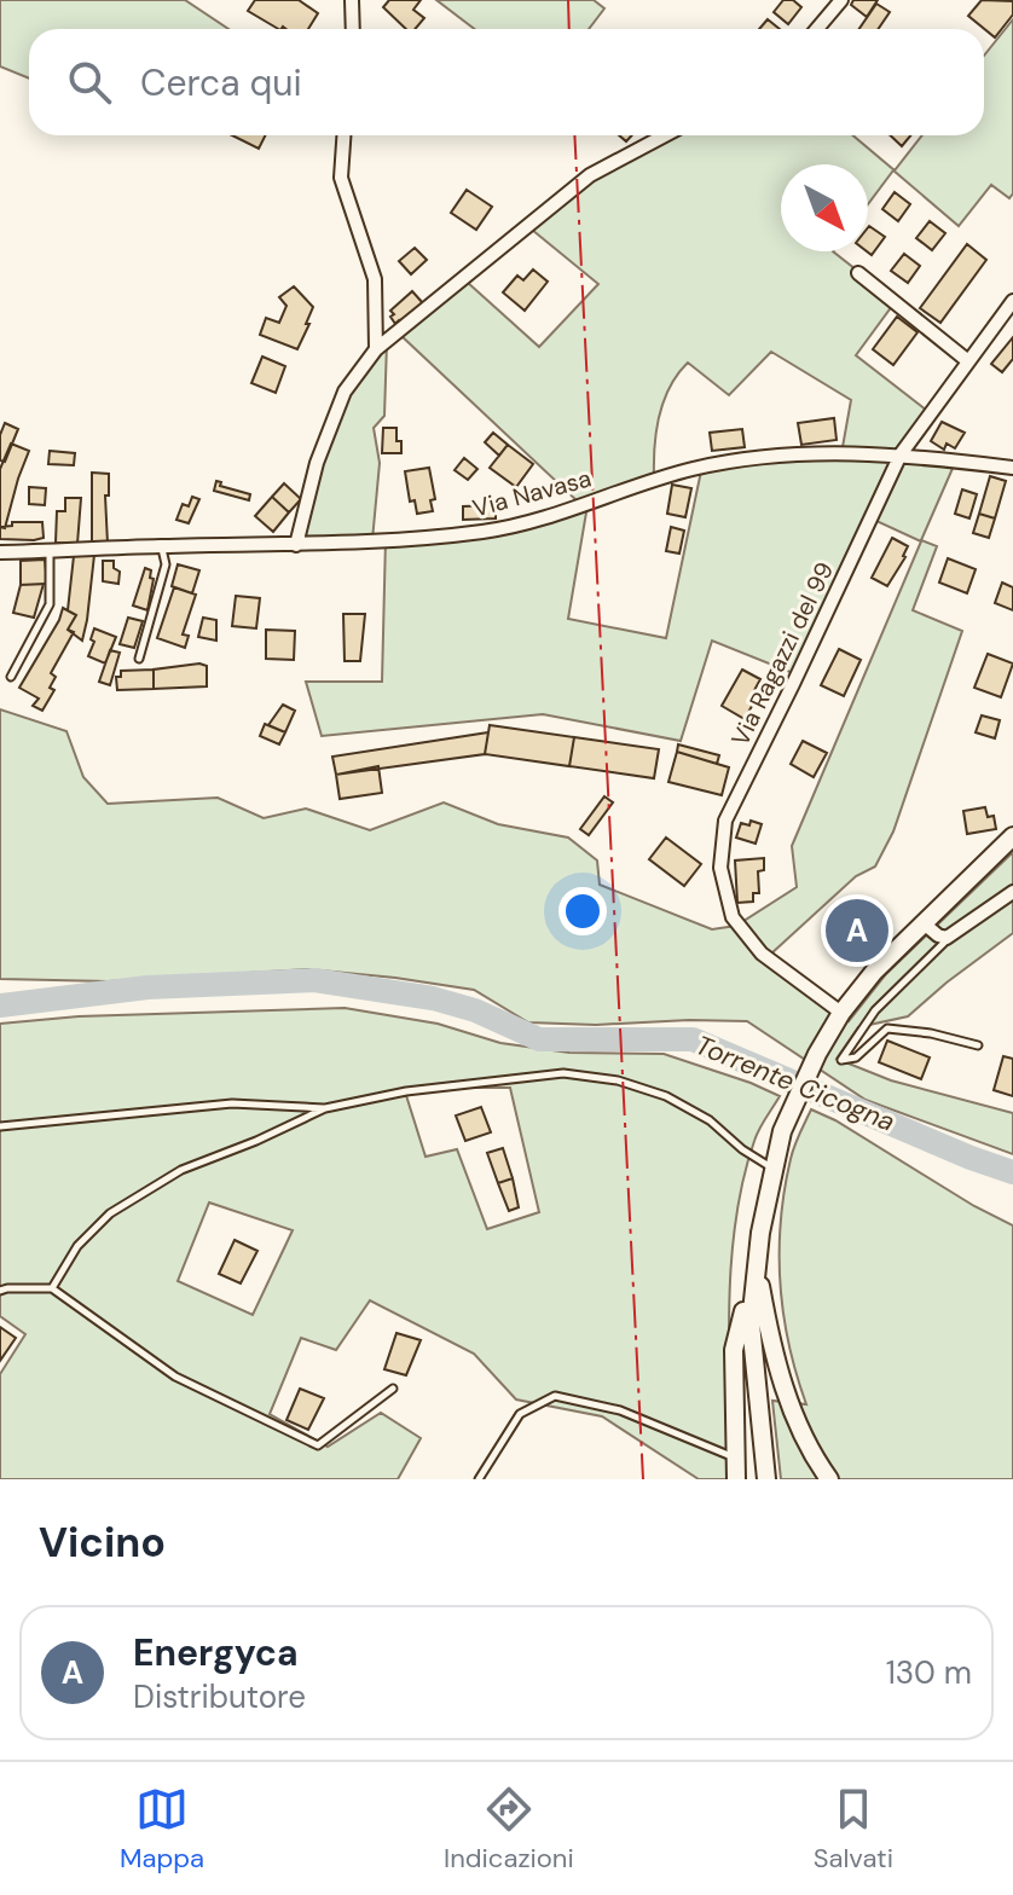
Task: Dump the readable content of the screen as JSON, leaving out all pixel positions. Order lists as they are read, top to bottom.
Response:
{
  "streets": {
    "street": ["Via Navasa", "Via Ragazzi del 99"]
  },
  "crossings": [
    ["Via Navasa", "Via Ragazzi del 99"]
  ],
  "water": ["Torrente Cicogna"],
  "north": "bottom right",
  "page": {
    "search": "Cerca qui",
    "pins": "A",
    "heading": "Vicino",
    "list": [
      {
        "mark": "A",
        "name": "Energyca",
        "note": "Distributore",
        "value": "130 m"
      }
    ],
    "nav": ["Mappa", "Indicazioni", "Salvati"]
  }
}
